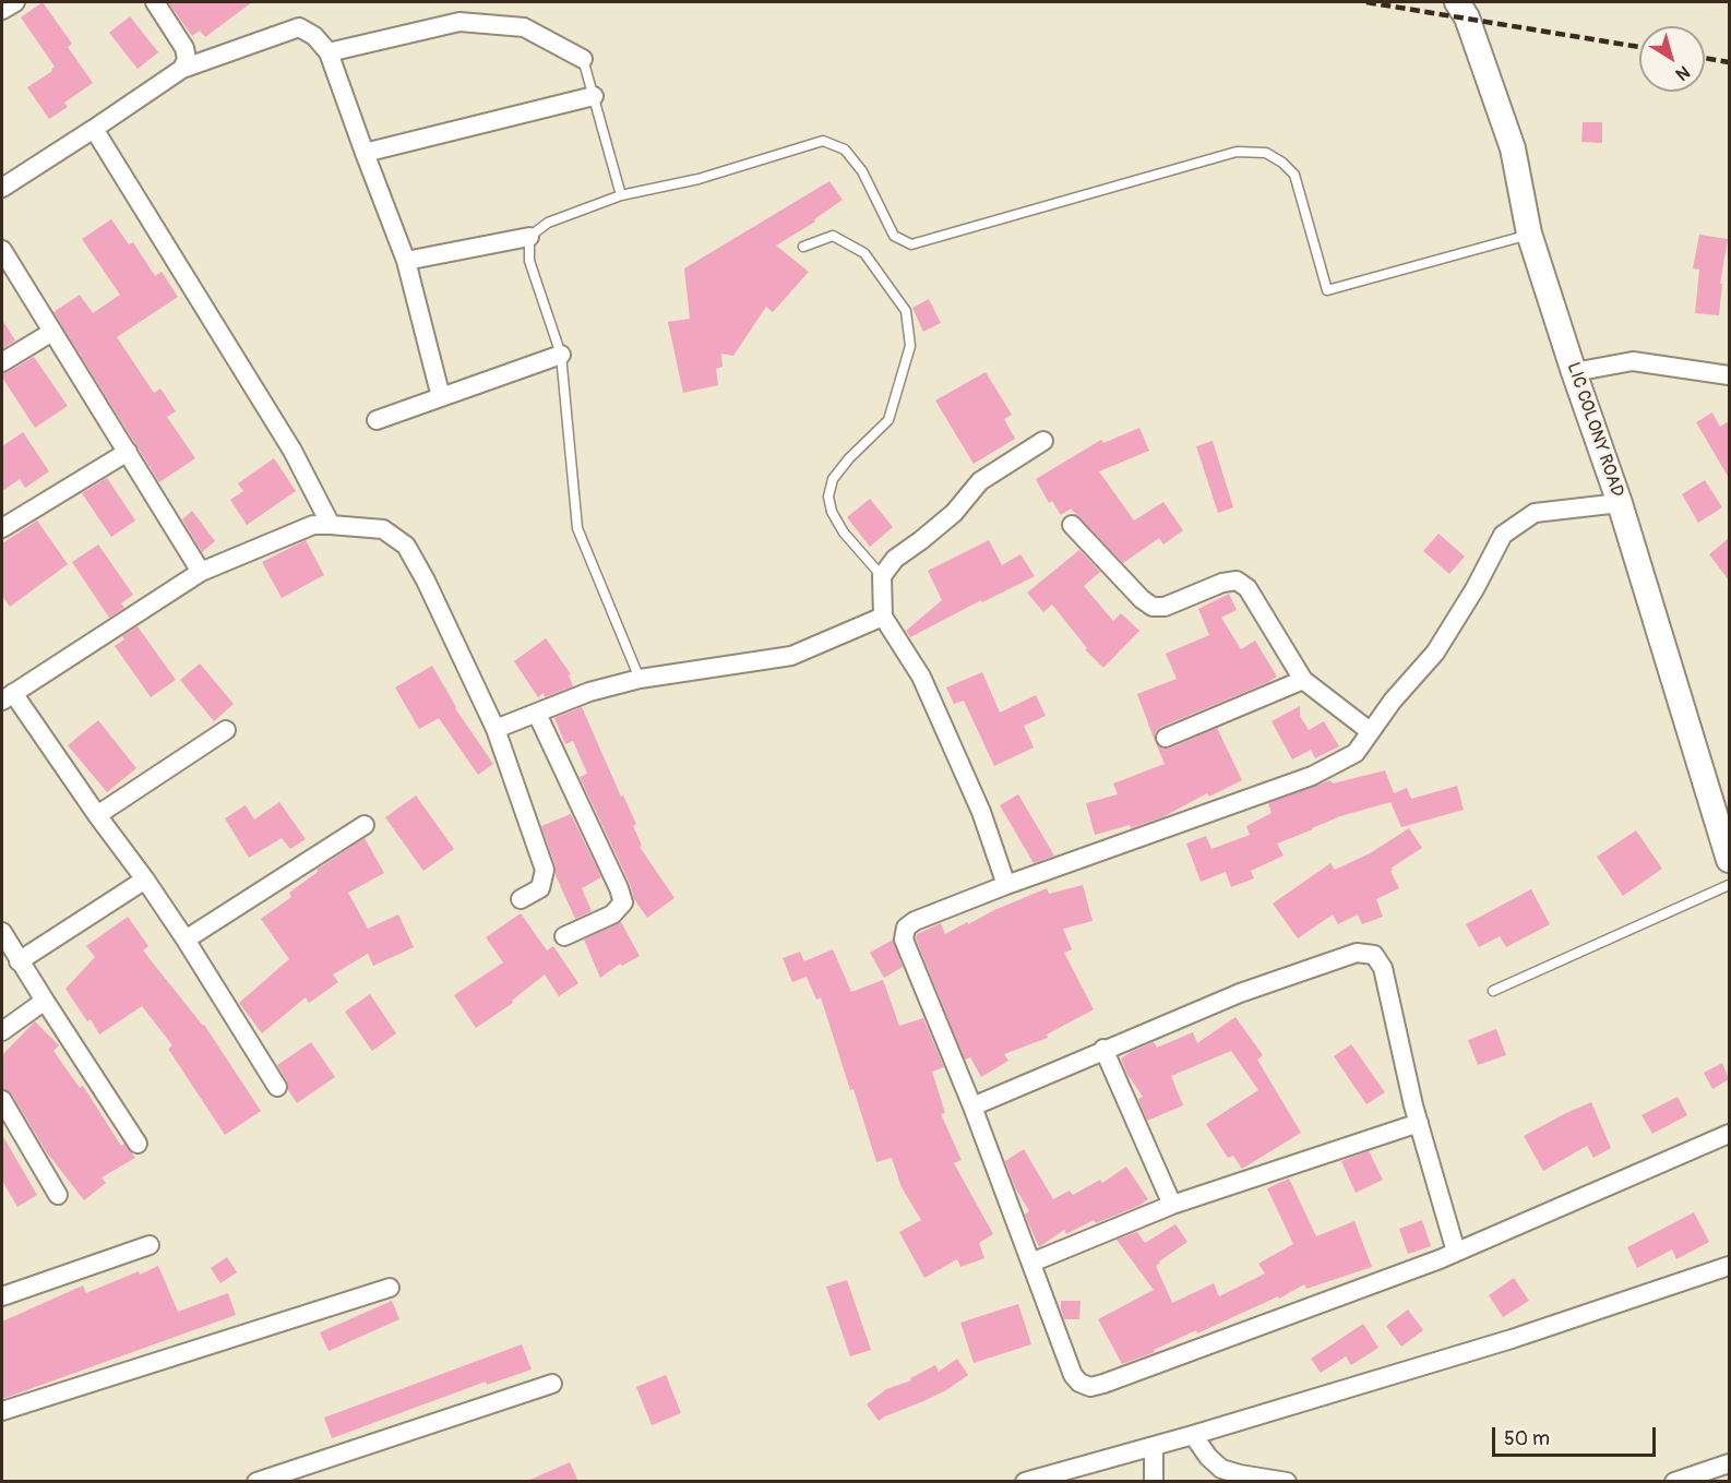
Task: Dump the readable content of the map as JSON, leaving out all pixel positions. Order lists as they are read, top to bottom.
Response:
{
  "streets": {
    "main road": ["LIC COLONY ROAD"]
  },
  "scale_bar": "50 m",
  "north": "bottom right"
}
